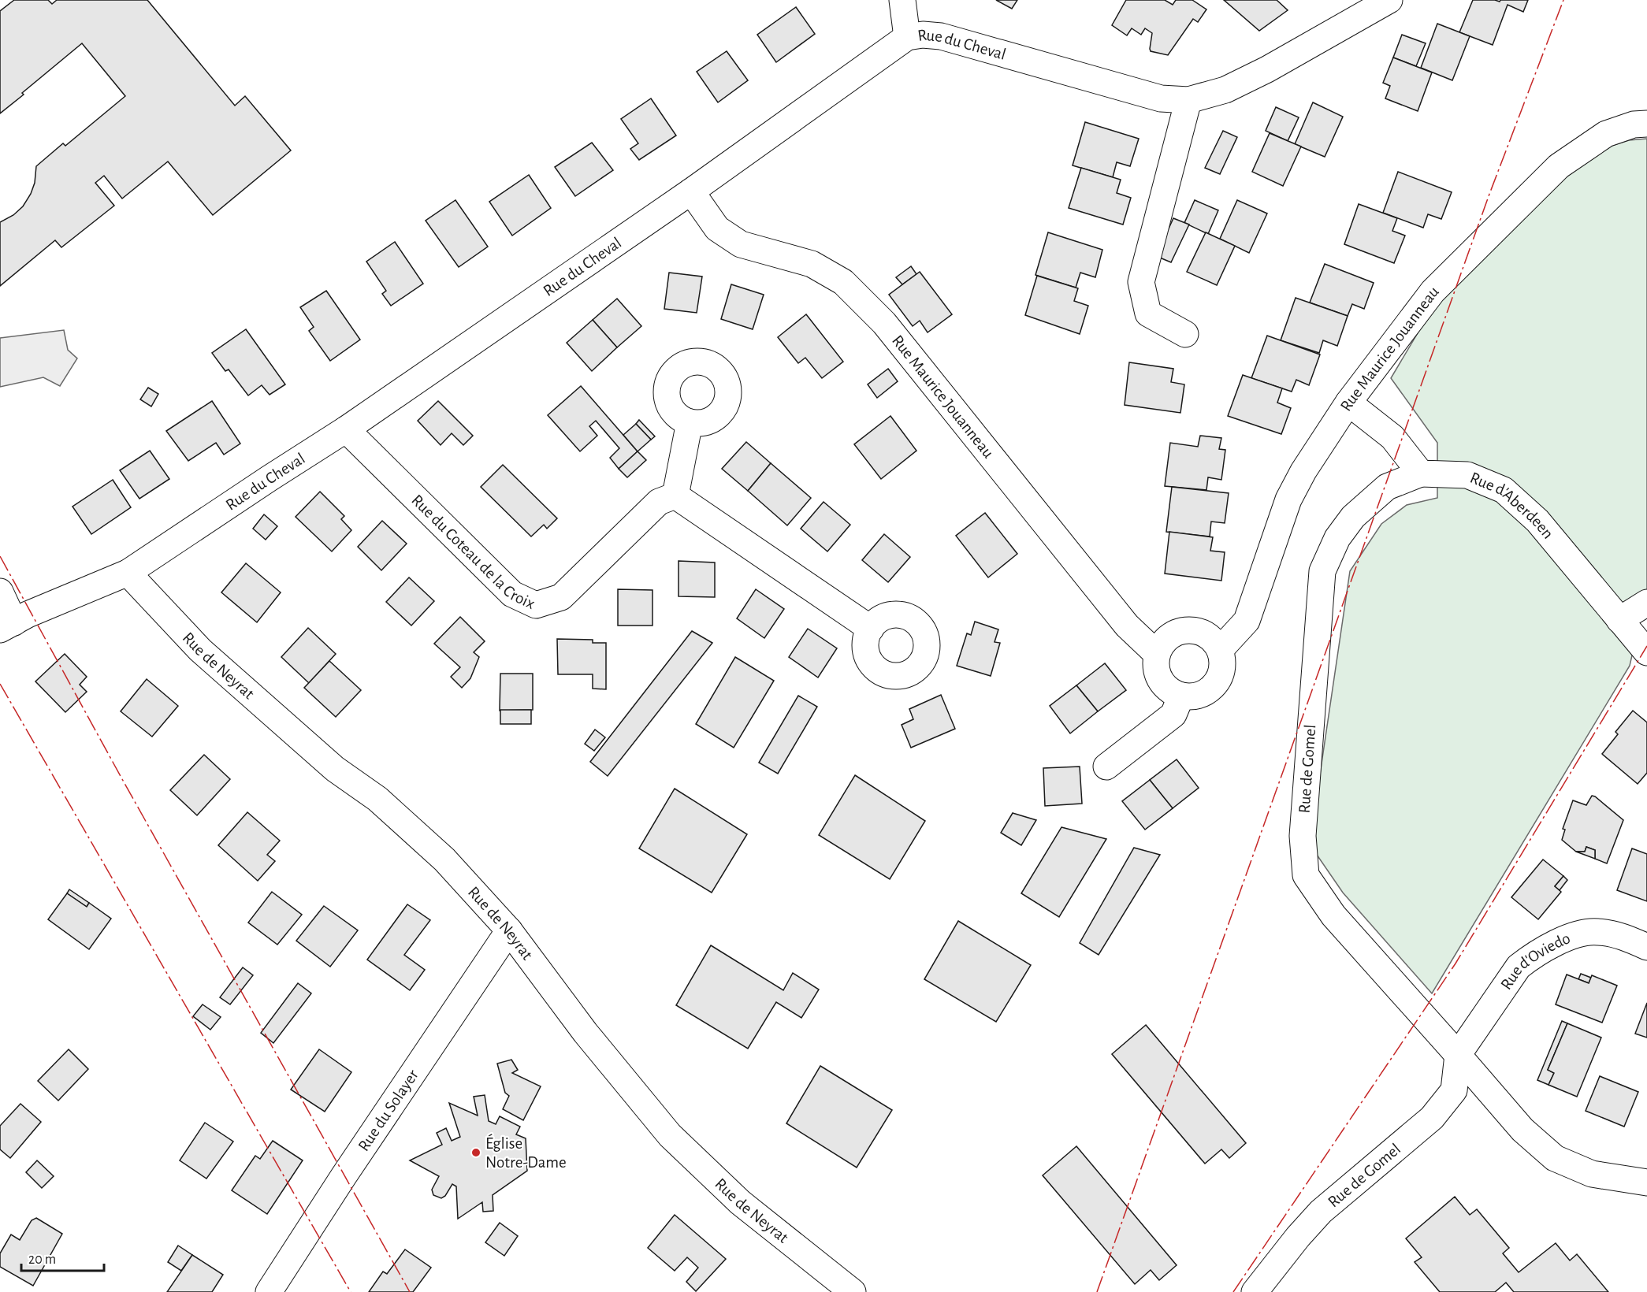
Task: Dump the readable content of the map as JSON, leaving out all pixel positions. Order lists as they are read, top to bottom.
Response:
{
  "streets": {
    "street": [
      "Rue du Cheval",
      "Rue Maurice Jouanneau",
      "Rue d'Aberdeen",
      "Rue du Coteau de la Croix",
      "Rue de Neyrat",
      "Rue de Gomel",
      "Rue d'Oviedo",
      "Rue du Solayer"
    ]
  },
  "crossings": [
    ["Rue du Cheval", "Rue Maurice Jouanneau"],
    ["Rue du Cheval", "Rue du Coteau de la Croix"],
    ["Rue du Cheval", "Rue de Neyrat"],
    ["Rue d'Aberdeen", "Rue de Gomel"],
    ["Rue de Neyrat", "Rue du Solayer"],
    ["Rue de Gomel", "Rue d'Oviedo"]
  ],
  "places": ["Église Notre-Dame"],
  "scale_bar": "20 m"
}
